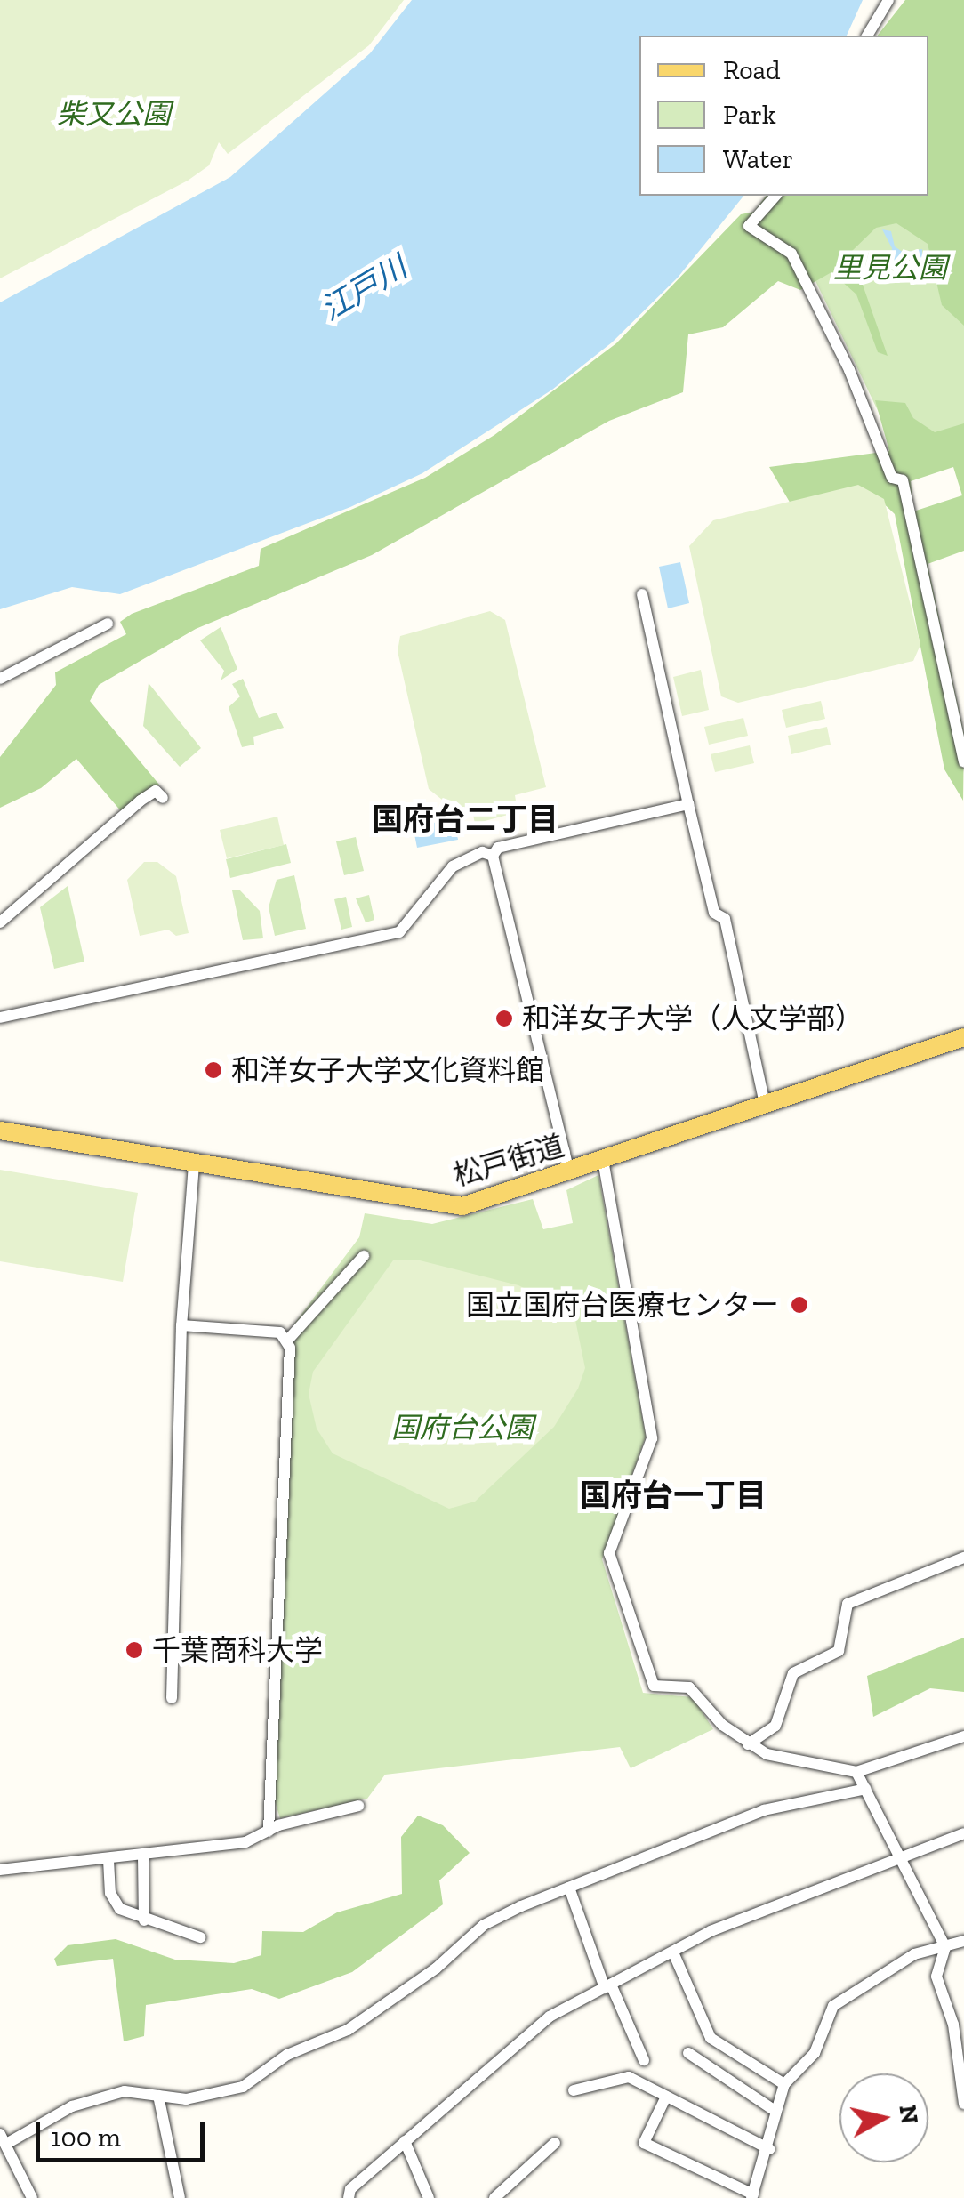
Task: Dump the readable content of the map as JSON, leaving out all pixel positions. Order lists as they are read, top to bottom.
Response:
{
  "streets": {
    "main road": ["松戸街道"]
  },
  "districts": ["国府台二丁目", "国府台一丁目"],
  "water": ["江戸川"],
  "parks": ["柴又公園", "里見公園", "国府台公園"],
  "places": [
    "和洋女子大学（人文学部）",
    "和洋女子大学文化資料館",
    "国立国府台医療センター",
    "千葉商科大学"
  ],
  "legend": ["Road", "Park", "Water"],
  "scale_bar": "100 m",
  "north": "right"
}
